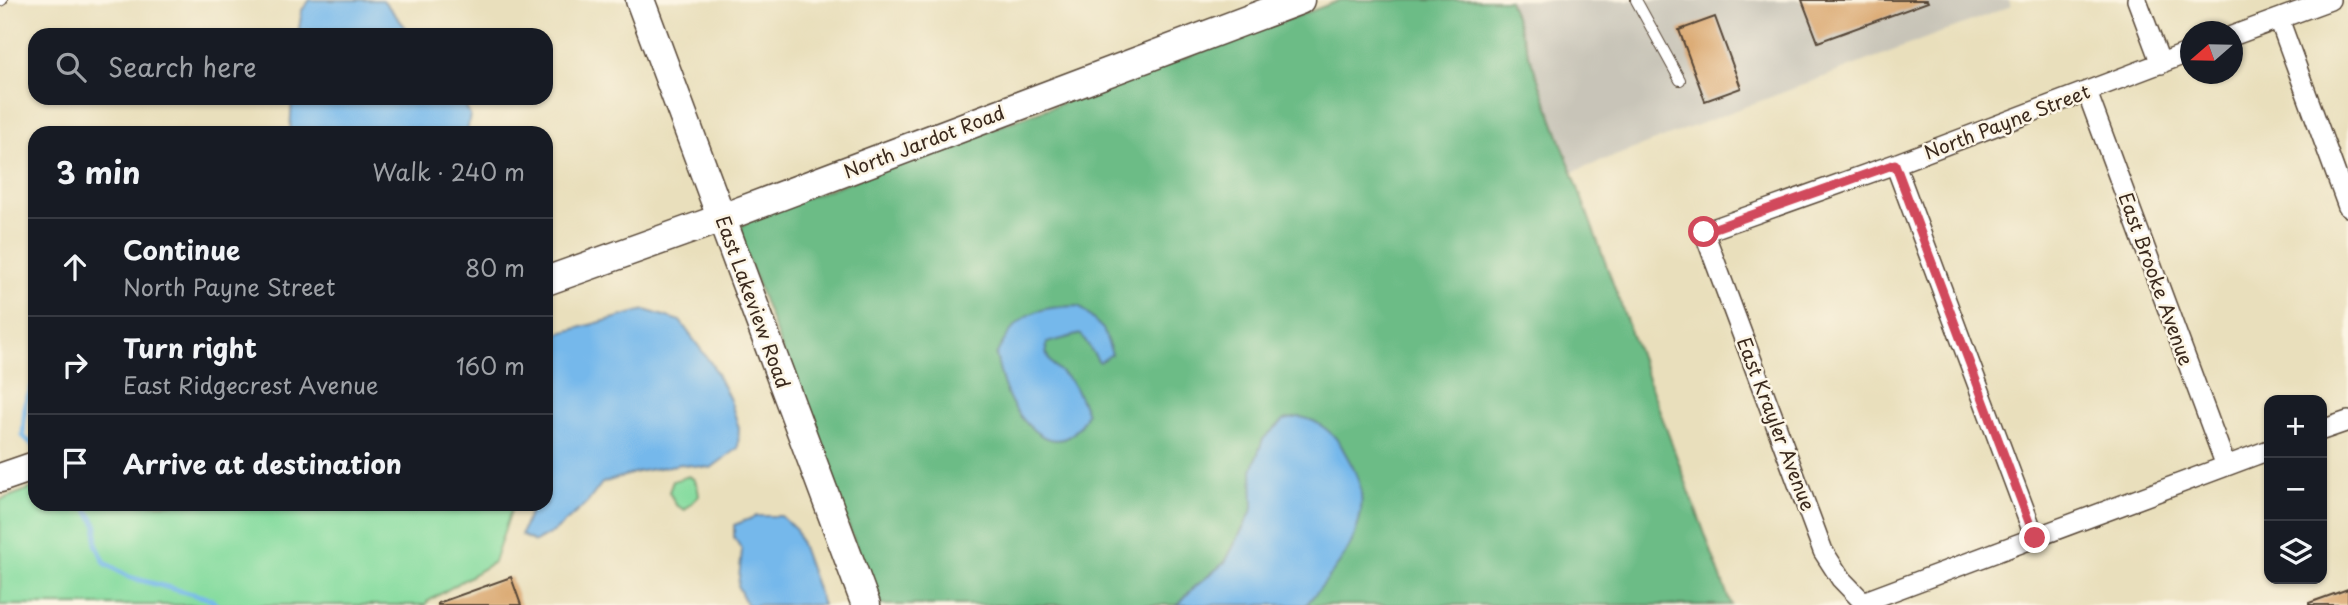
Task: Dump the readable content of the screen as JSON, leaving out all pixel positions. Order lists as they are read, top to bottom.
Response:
{
  "streets": {
    "street": [
      "North Payne Street",
      "North Jardot Road",
      "East Brooke Avenue",
      "East Lakeview Road",
      "East Krayler Avenue"
    ]
  },
  "crossings": [
    ["North Payne Street", "East Brooke Avenue"],
    ["North Payne Street", "East Krayler Avenue"],
    ["North Jardot Road", "East Lakeview Road"]
  ],
  "north": "left",
  "page": {
    "search": "Search here",
    "heading": ["3 min", "Walk · 240 m"],
    "list": [
      ["Continue", "North Payne Street", "80 m"],
      ["Turn right", "East Ridgecrest Avenue", "160 m"],
      "Arrive at destination"
    ],
    "map_buttons": ["+", "−"]
  }
}
